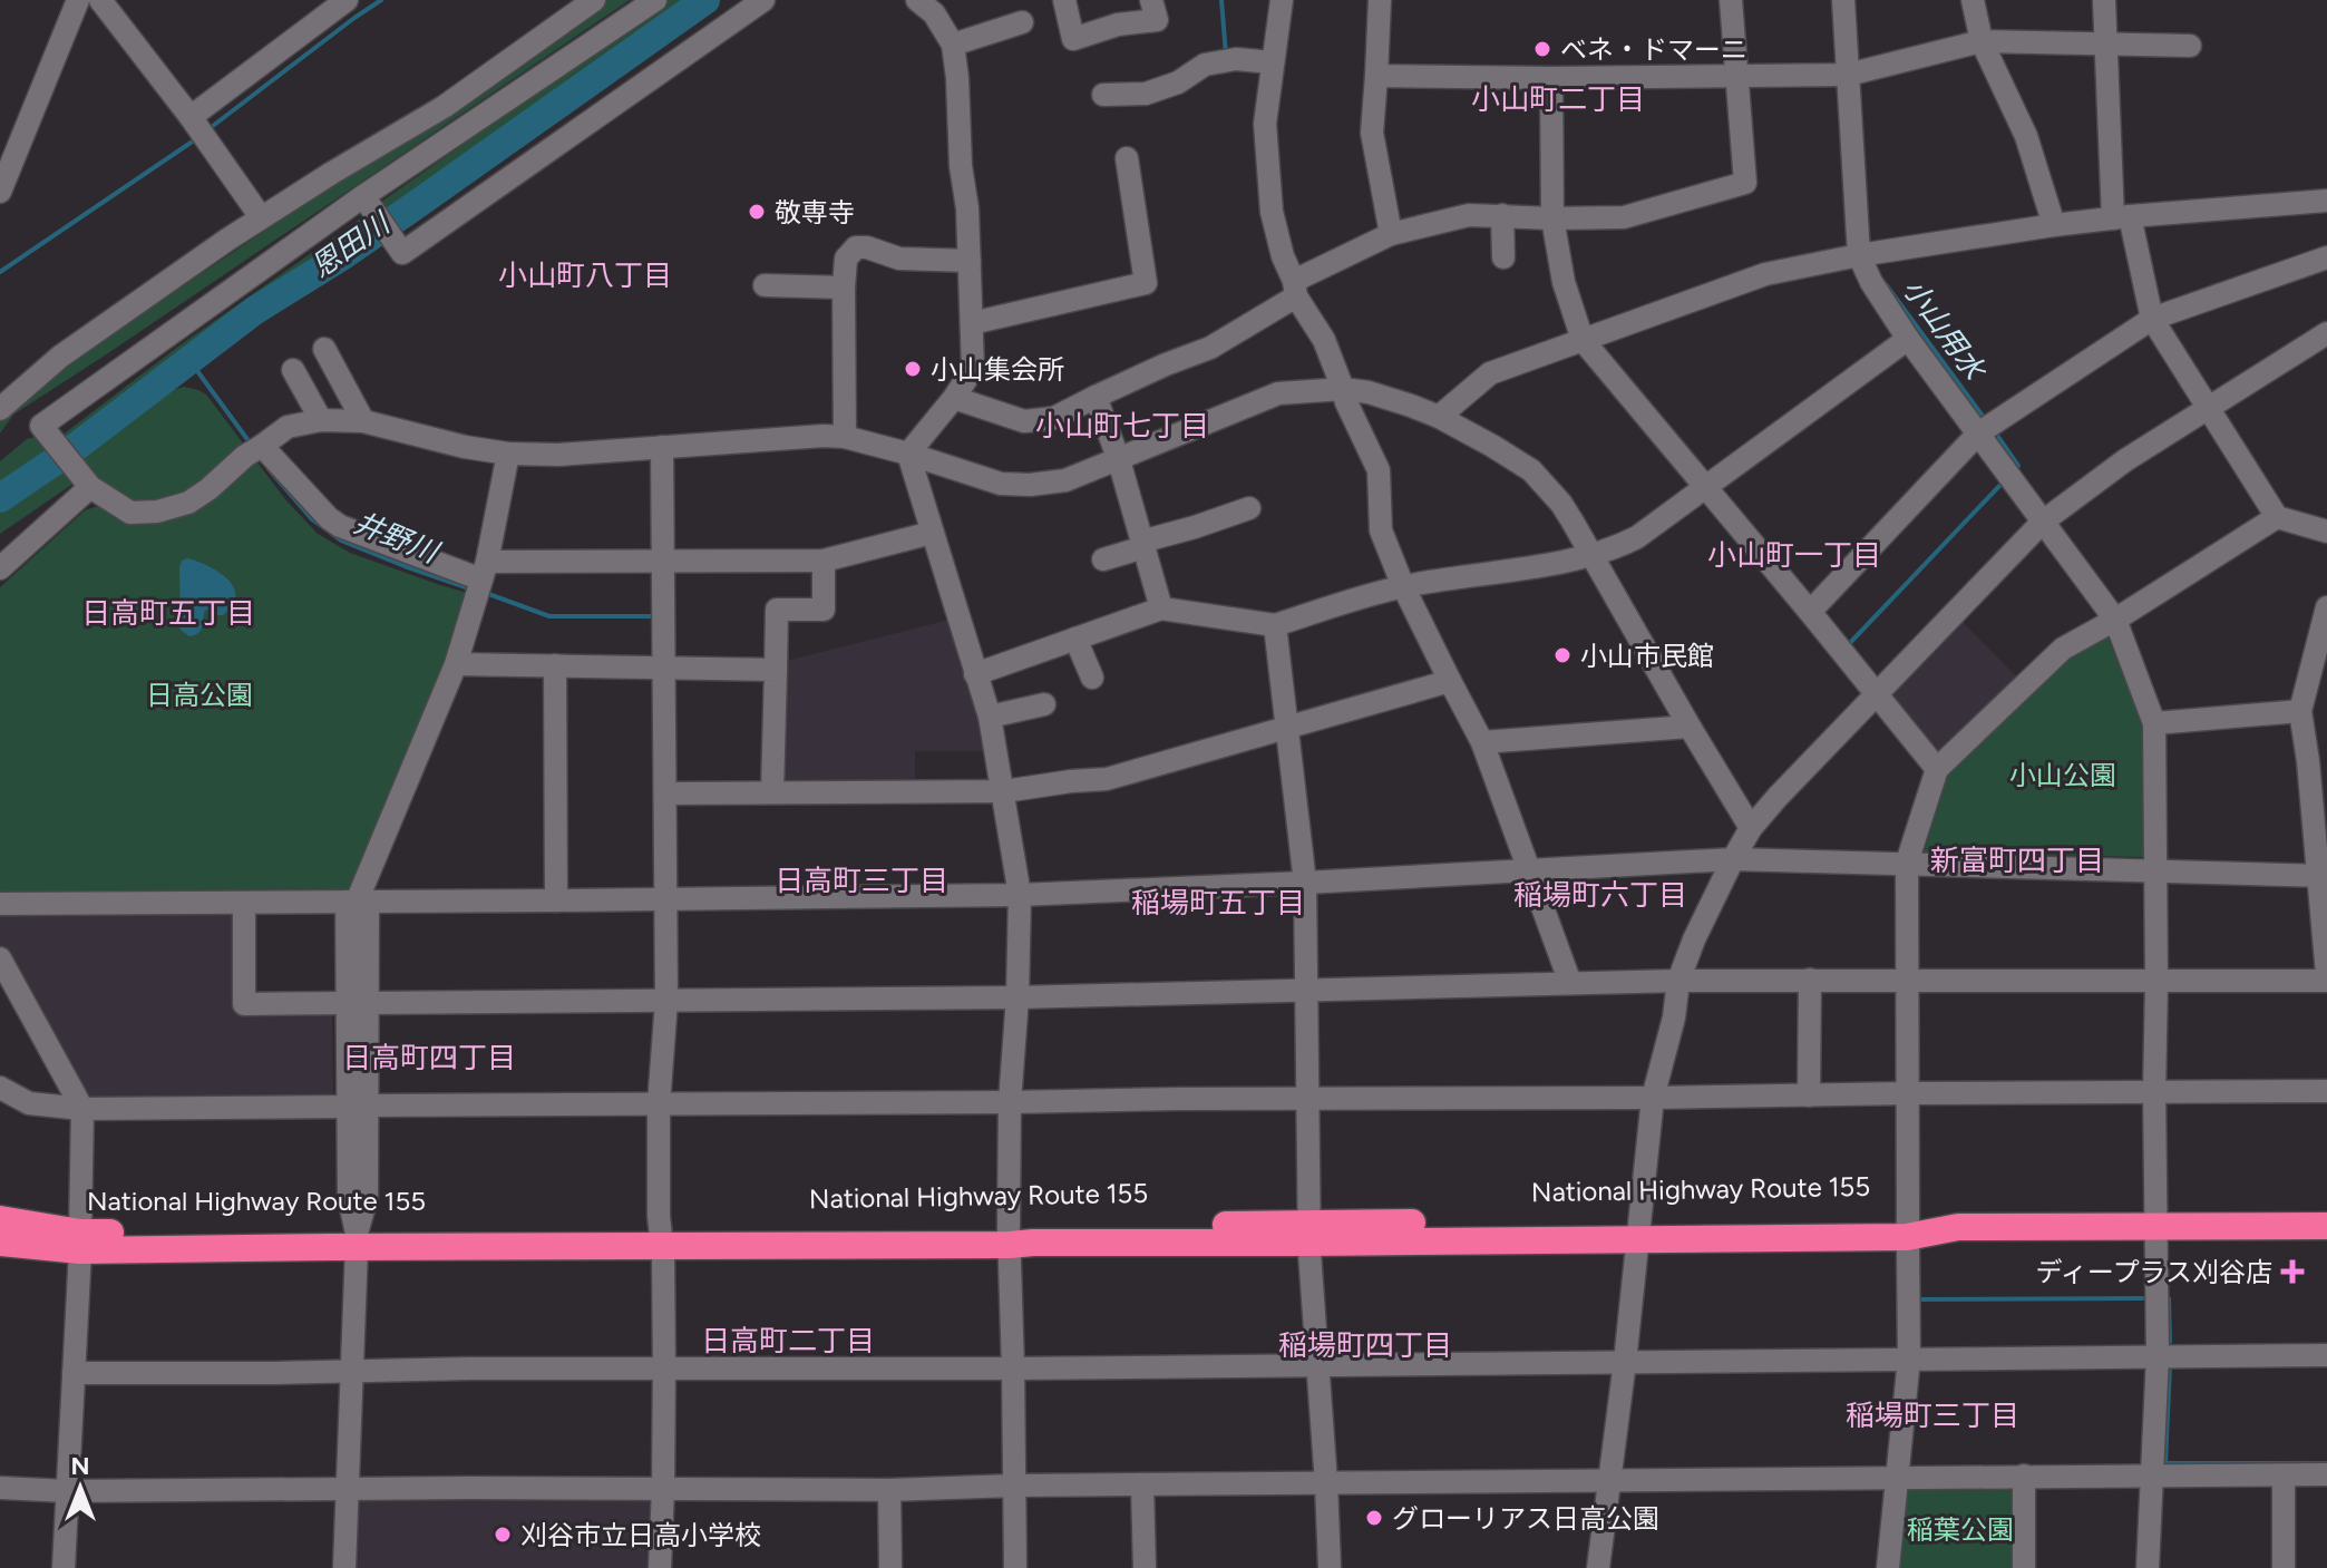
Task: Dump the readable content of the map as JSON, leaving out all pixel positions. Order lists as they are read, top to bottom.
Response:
{
  "streets": {
    "highway": ["National Highway Route 155"]
  },
  "districts": [
    "小山町二丁目",
    "小山町八丁目",
    "小山町七丁目",
    "小山町一丁目",
    "日高町五丁目",
    "新富町四丁目",
    "日高町三丁目",
    "稲場町六丁目",
    "稲場町五丁目",
    "日高町四丁目",
    "日高町二丁目",
    "稲場町四丁目",
    "稲場町三丁目"
  ],
  "water": ["恩田川", "小山用水", "井野川"],
  "parks": ["日高公園", "小山公園", "稲葉公園"],
  "places": {
    "other": [
      "ベネ・ドマーニ",
      "敬専寺",
      "小山集会所",
      "小山市民館",
      "グローリアス日高公園",
      "刈谷市立日高小学校"
    ],
    "health": ["ディープラス刈谷店"]
  },
  "north": "top"
}
